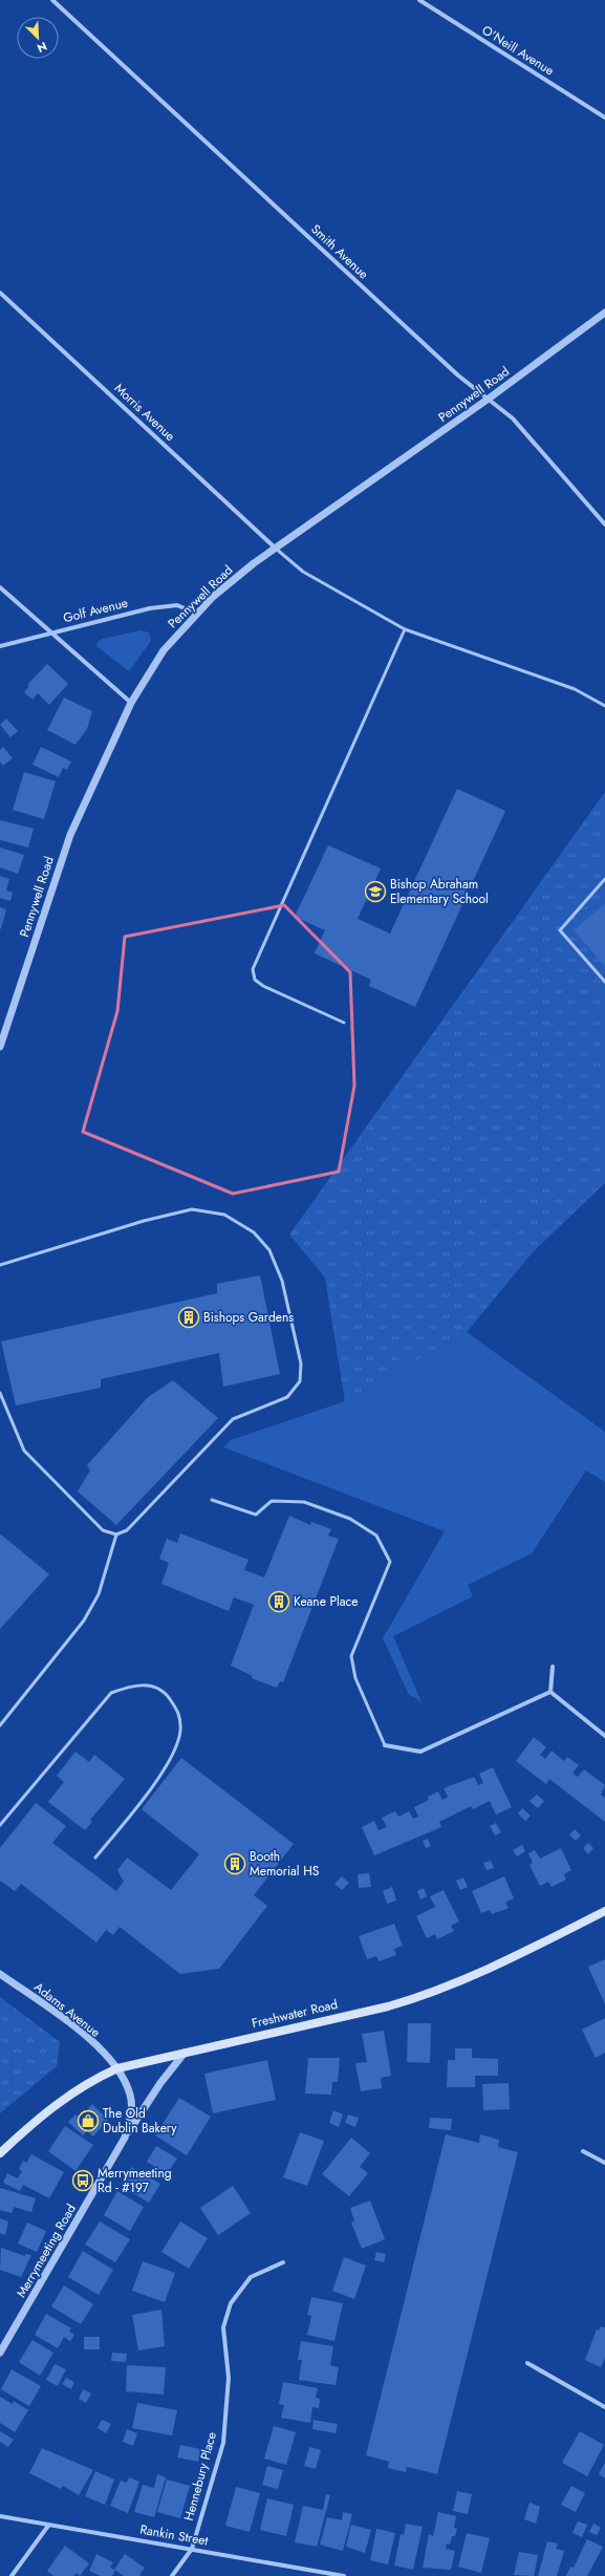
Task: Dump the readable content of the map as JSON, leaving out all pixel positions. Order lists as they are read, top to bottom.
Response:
{
  "streets": {
    "main road": ["Freshwater Road"],
    "street": [
      "O'Neill Avenue",
      "Smith Avenue",
      "Pennywell Road",
      "Morris Avenue",
      "Golf Avenue",
      "Adams Avenue",
      "Merrymeeting Road",
      "Hennebury Place",
      "Rankin Street"
    ]
  },
  "crossings": [
    ["Smith Avenue", "Pennywell Road"],
    ["Pennywell Road", "Morris Avenue"],
    ["Pennywell Road", "Golf Avenue"],
    ["Adams Avenue", "Freshwater Road"],
    ["Adams Avenue", "Merrymeeting Road"],
    ["Freshwater Road", "Merrymeeting Road"],
    ["Hennebury Place", "Rankin Street"]
  ],
  "places": {
    "school or university": ["Bishop Abraham Elementary School"],
    "building": ["Bishops Gardens", "Keane Place", "Booth Memorial HS"],
    "shop": ["The Old Dublin Bakery"],
    "bus stop": ["Merrymeeting Rd - #197"]
  },
  "north": "bottom right"
}
